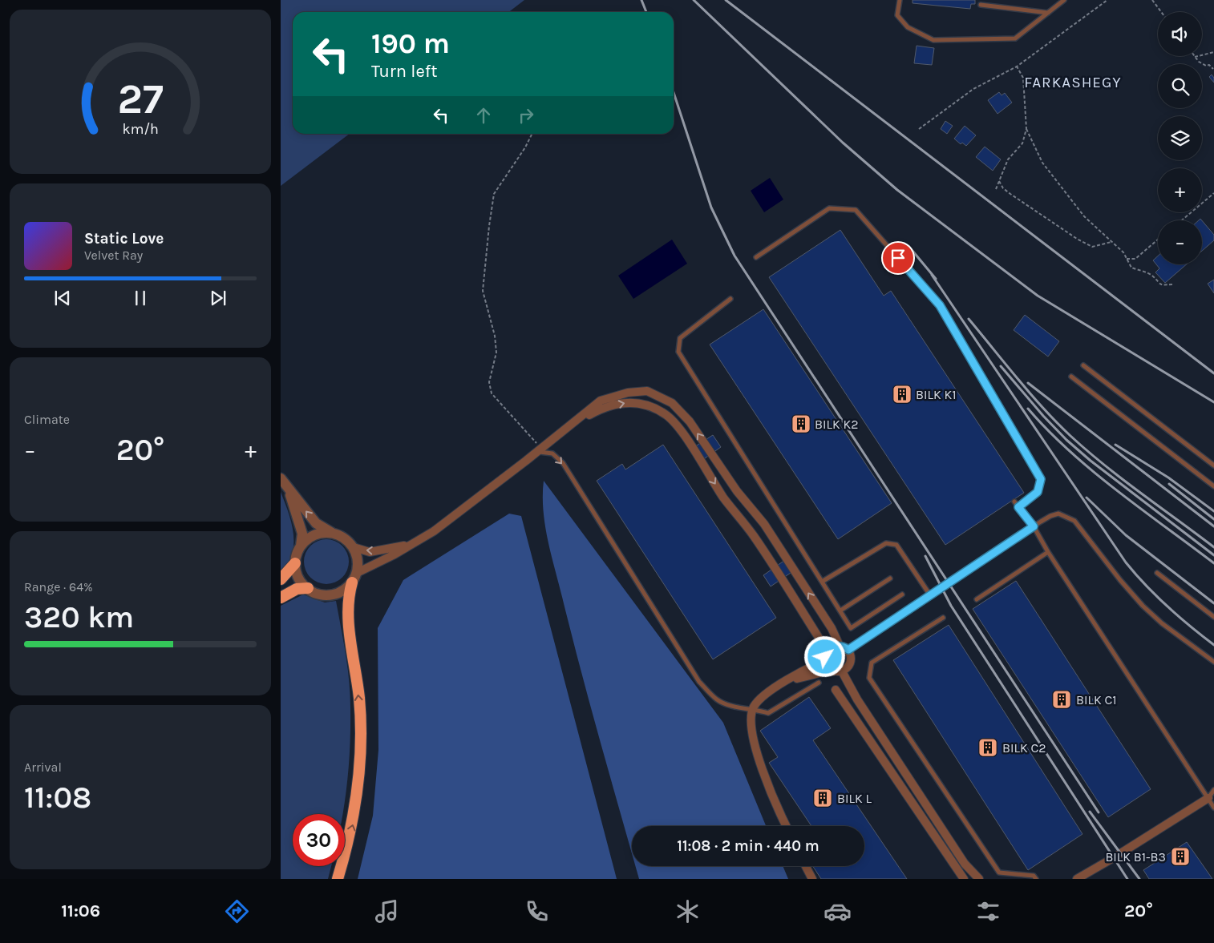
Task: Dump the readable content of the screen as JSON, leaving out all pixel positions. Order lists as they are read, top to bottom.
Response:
{
  "districts": ["FARKASHEGY"],
  "places": {
    "building": [
      "BILK K1",
      "BILK K2",
      "BILK C1",
      "BILK C2",
      "BILK L",
      "BILK B1-B3"
    ]
  },
  "page": {
    "map_buttons": ["+", "−"],
    "turn": ["190 m", "Turn left"],
    "song": ["Static Love", "Velvet Ray"],
    "tile": [
      "Climate",
      ["Range · 64%", "320 km"],
      ["Arrival", "11:08"]
    ],
    "heat": ["−", "20°", "+"],
    "limit": "30",
    "trip": "11:08 · 2 min · 440 m",
    "tabs": ["11:06", "20°"],
    "gauge": ["27", "km/h"]
  }
}
